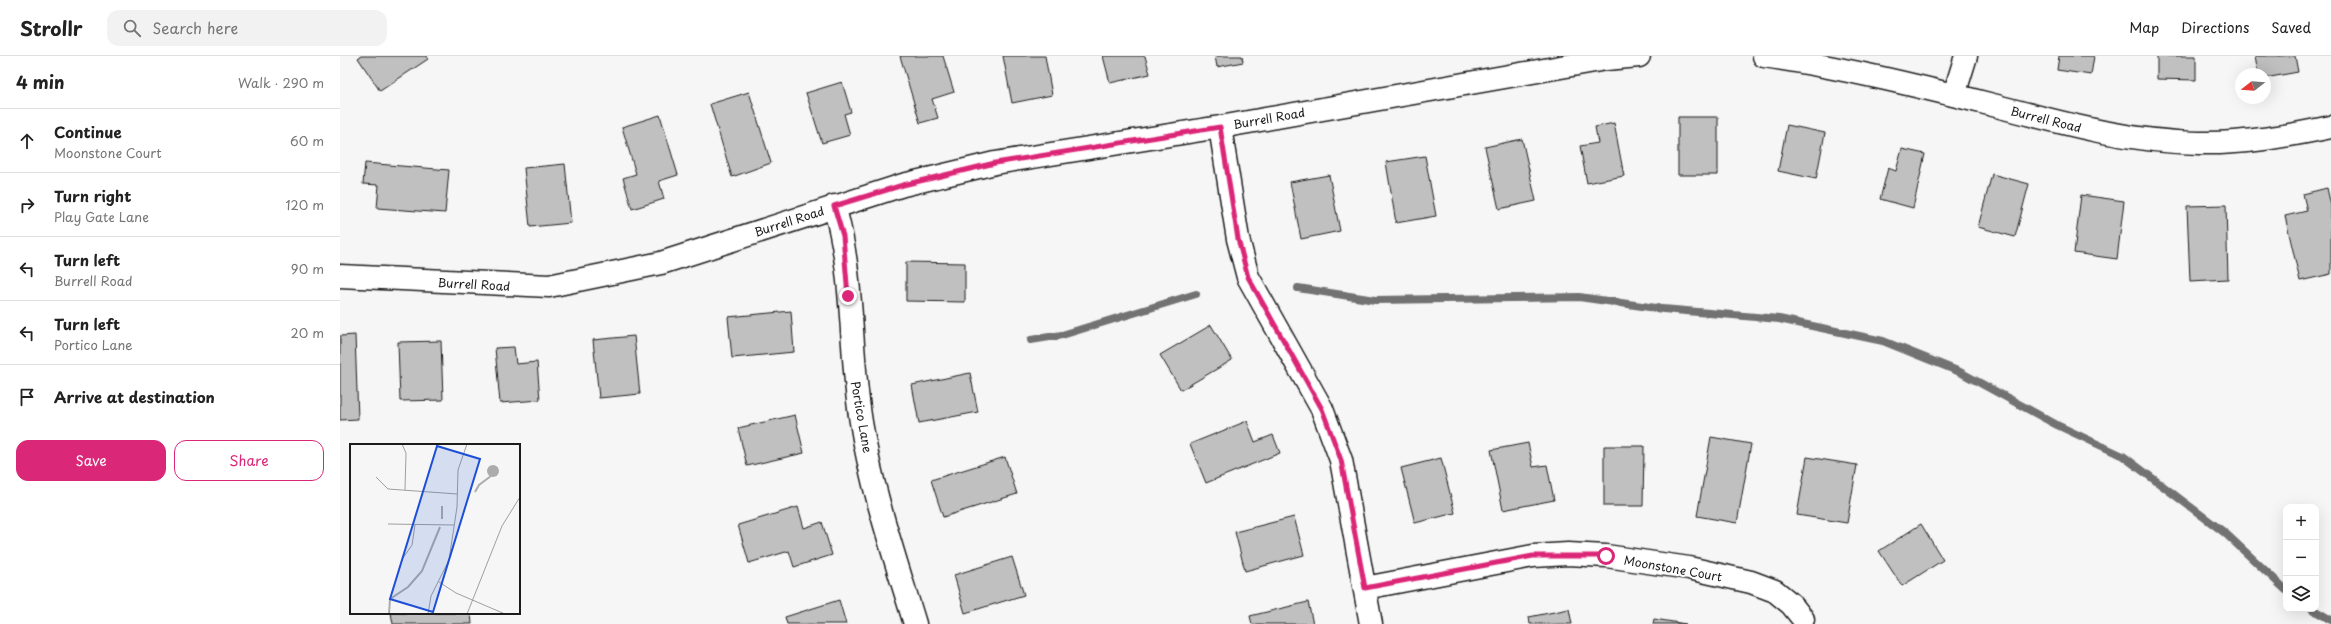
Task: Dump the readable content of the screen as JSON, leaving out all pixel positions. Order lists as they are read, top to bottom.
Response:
{
  "streets": {
    "street": ["Burrell Road", "Portico Lane", "Moonstone Court"]
  },
  "crossings": [
    ["Burrell Road", "Portico Lane"]
  ],
  "north": "left",
  "page": {
    "header": "Strollr",
    "search": "Search here",
    "nav": ["Map", "Directions", "Saved"],
    "heading": ["4 min", "Walk · 290 m"],
    "list": [
      ["Continue", "Moonstone Court", "60 m"],
      ["Turn right", "Play Gate Lane", "120 m"],
      ["Turn left", "Burrell Road", "90 m"],
      ["Turn left", "Portico Lane", "20 m"],
      "Arrive at destination"
    ],
    "buttons": ["Save", "Share"],
    "map_buttons": ["+", "−"]
  }
}
